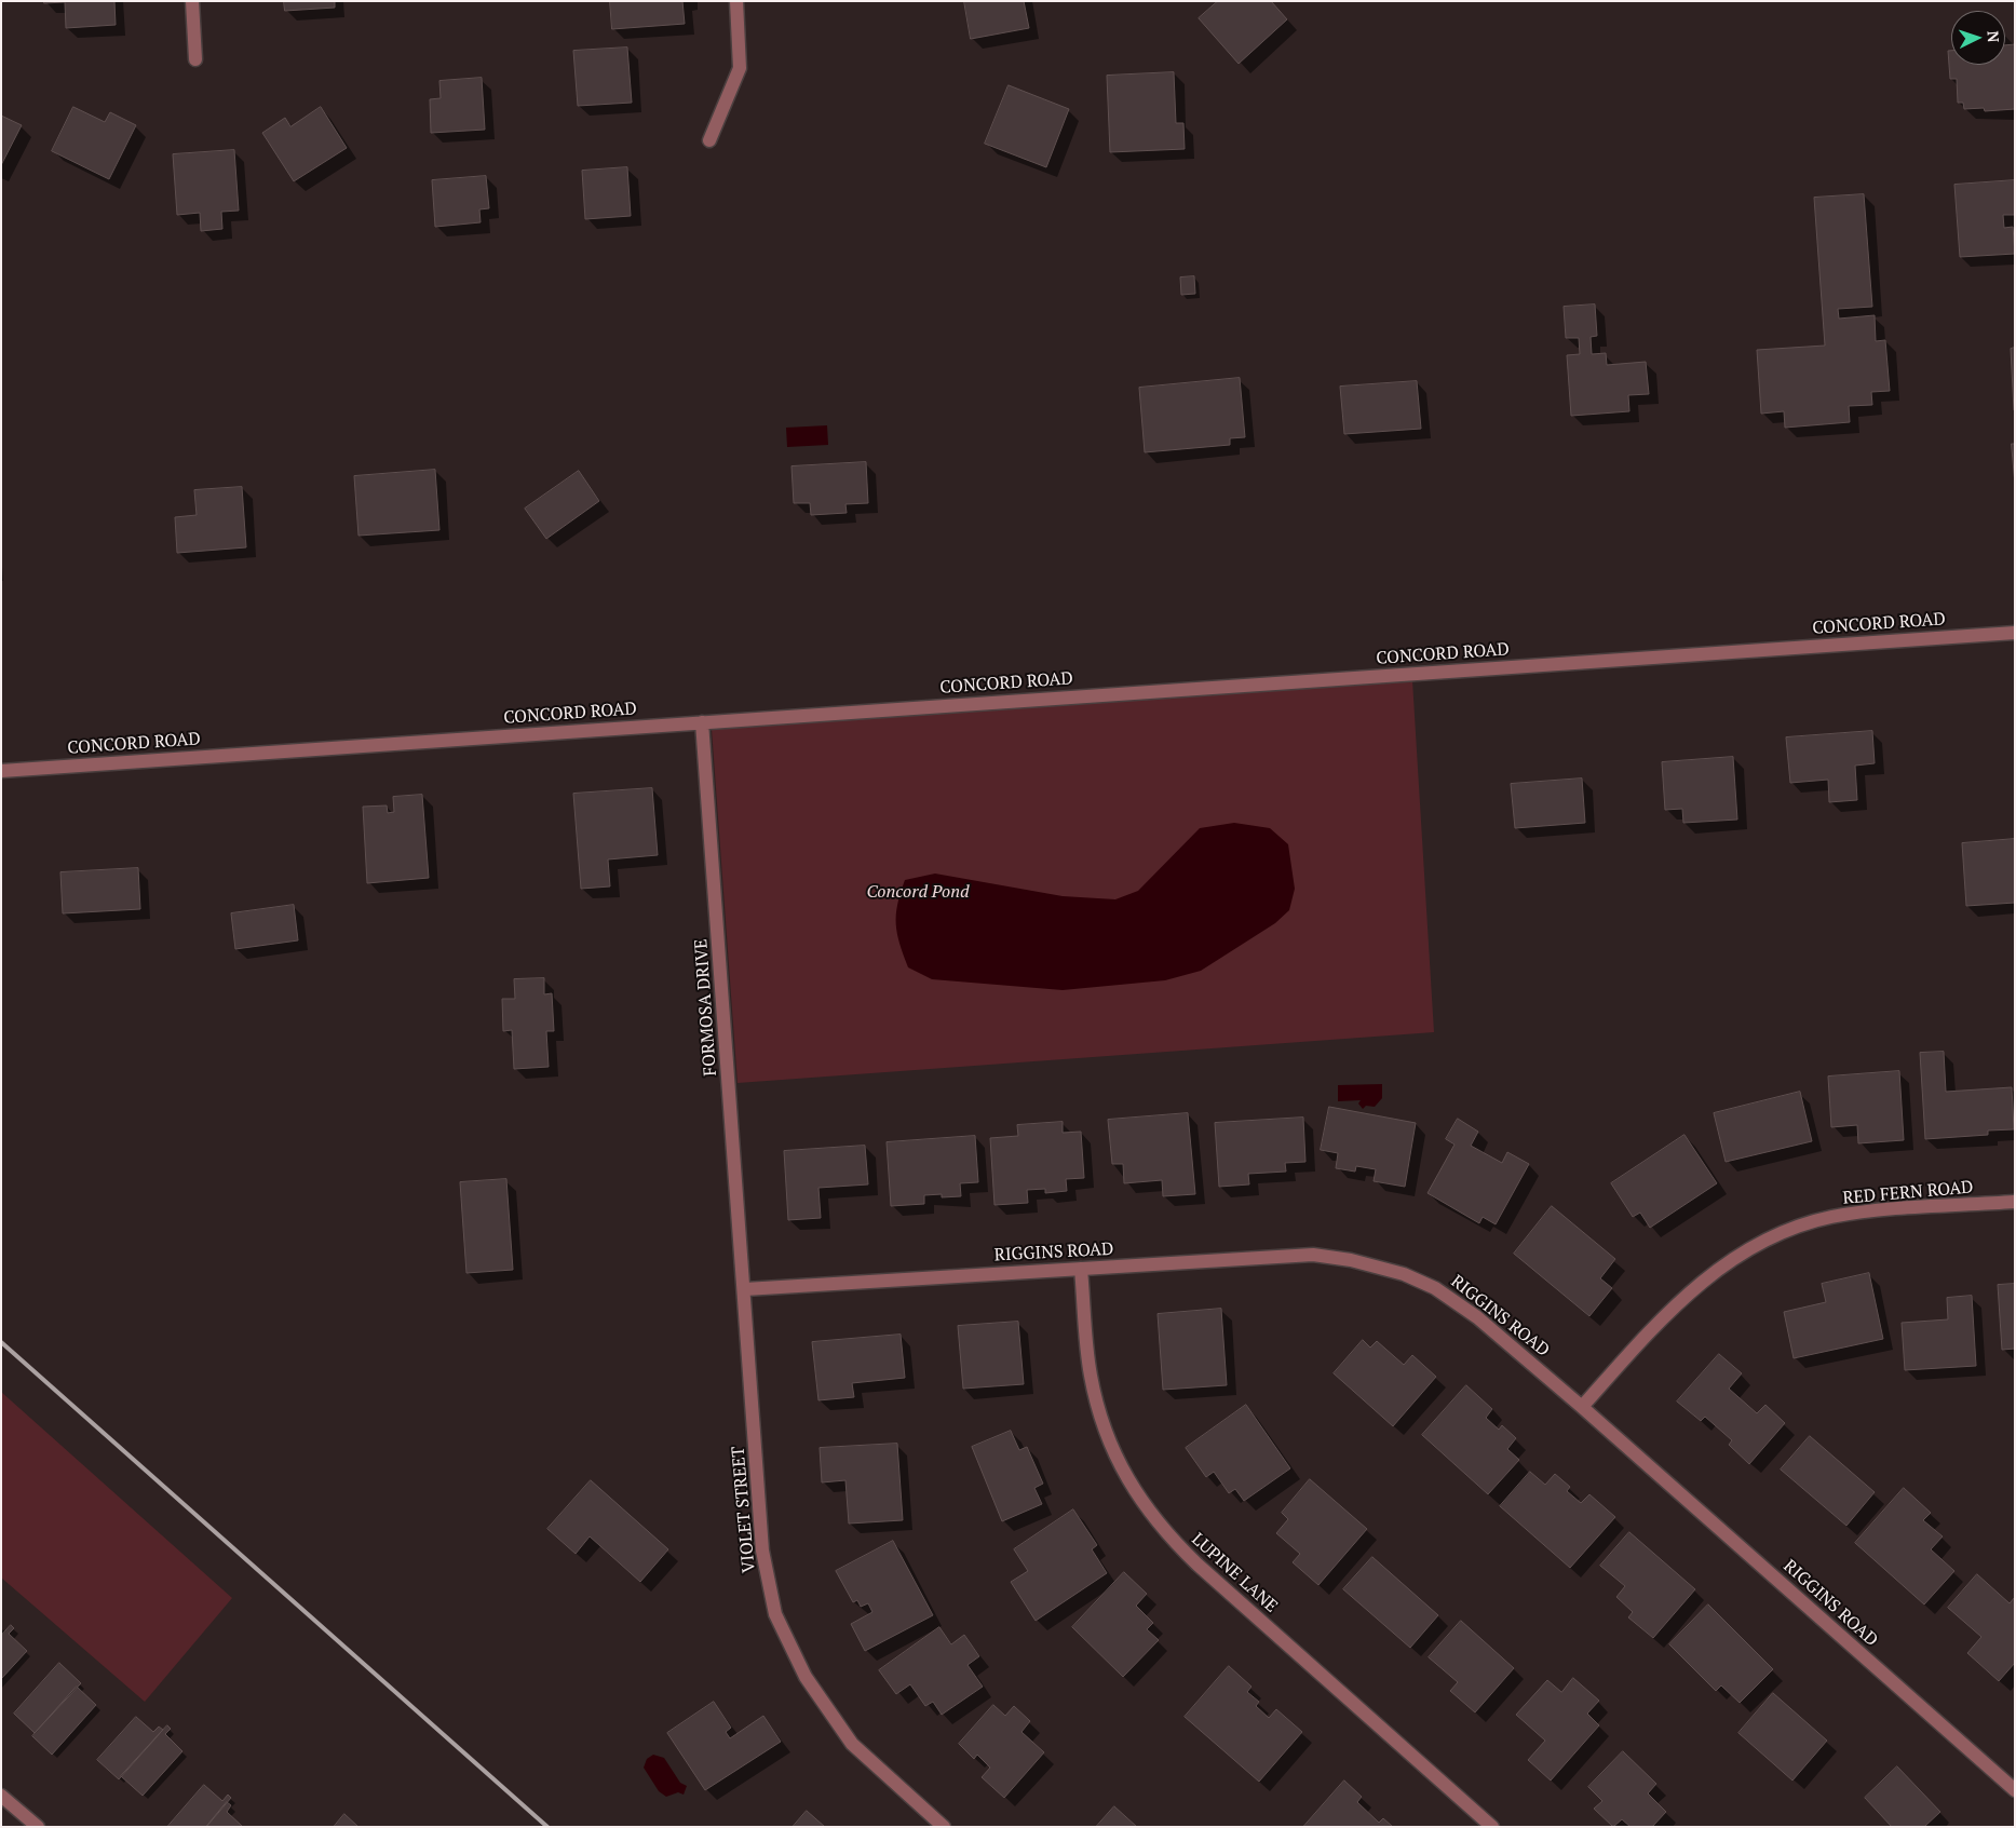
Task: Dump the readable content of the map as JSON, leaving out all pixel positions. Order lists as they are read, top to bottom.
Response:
{
  "streets": {
    "street": [
      "CONCORD ROAD",
      "FORMOSA DRIVE",
      "RED FERN ROAD",
      "RIGGINS ROAD",
      "VIOLET STREET",
      "LUPINE LANE"
    ]
  },
  "crossings": [
    ["CONCORD ROAD", "FORMOSA DRIVE"],
    ["FORMOSA DRIVE", "RIGGINS ROAD"],
    ["FORMOSA DRIVE", "VIOLET STREET"],
    ["RED FERN ROAD", "RIGGINS ROAD"],
    ["RIGGINS ROAD", "VIOLET STREET"],
    ["RIGGINS ROAD", "LUPINE LANE"]
  ],
  "parks": ["Concord Pond"],
  "north": "right"
}
